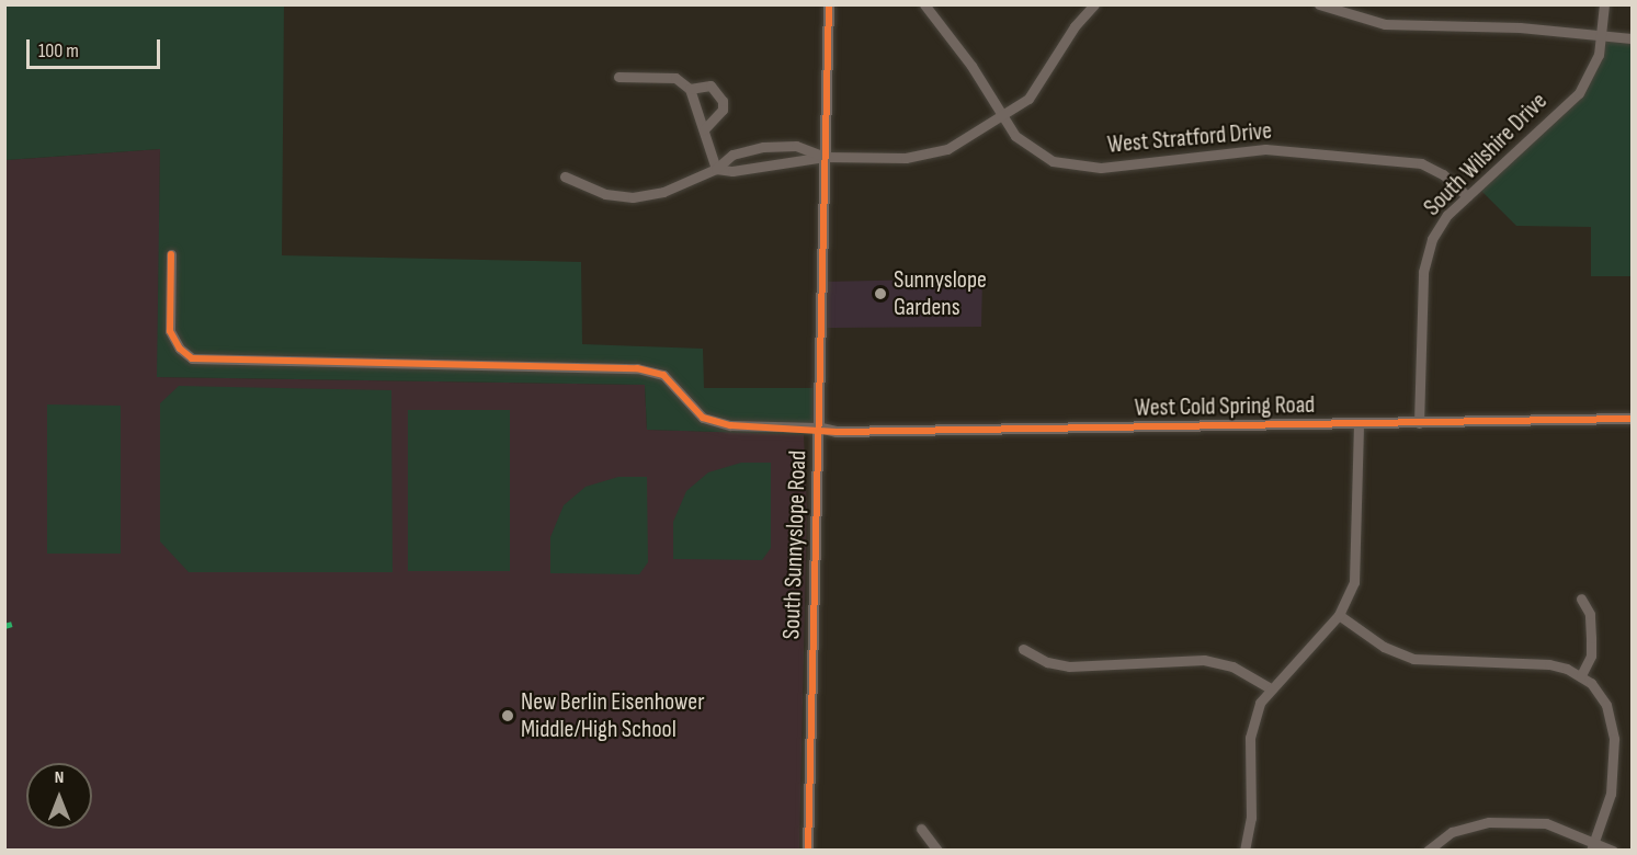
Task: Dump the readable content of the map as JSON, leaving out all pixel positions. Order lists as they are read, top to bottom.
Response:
{
  "streets": {
    "street": [
      "West Stratford Drive",
      "South Wilshire Drive",
      "West Cold Spring Road",
      "South Sunnyslope Road"
    ]
  },
  "crossings": [
    ["West Stratford Drive", "South Wilshire Drive"],
    ["South Wilshire Drive", "West Cold Spring Road"],
    ["West Cold Spring Road", "South Sunnyslope Road"]
  ],
  "places": ["Sunnyslope Gardens", "New Berlin Eisenhower Middle/High School"],
  "scale_bar": "100 m",
  "north": "top"
}
